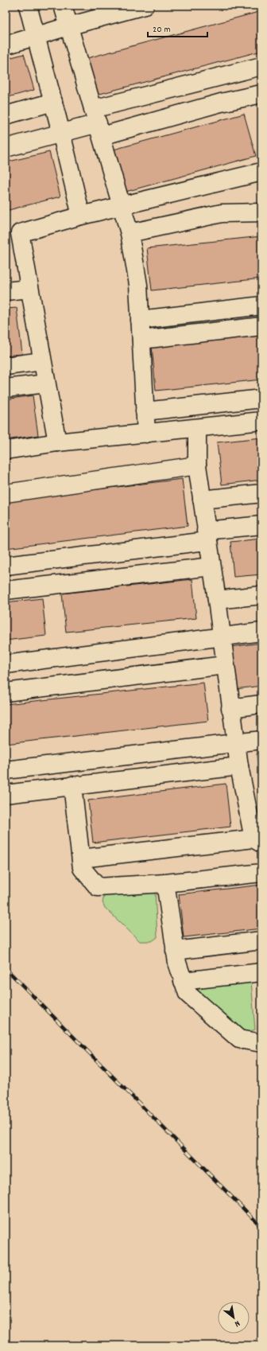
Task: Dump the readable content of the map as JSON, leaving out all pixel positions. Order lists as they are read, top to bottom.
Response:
{
  "scale_bar": "20 m",
  "north": "bottom right"
}
